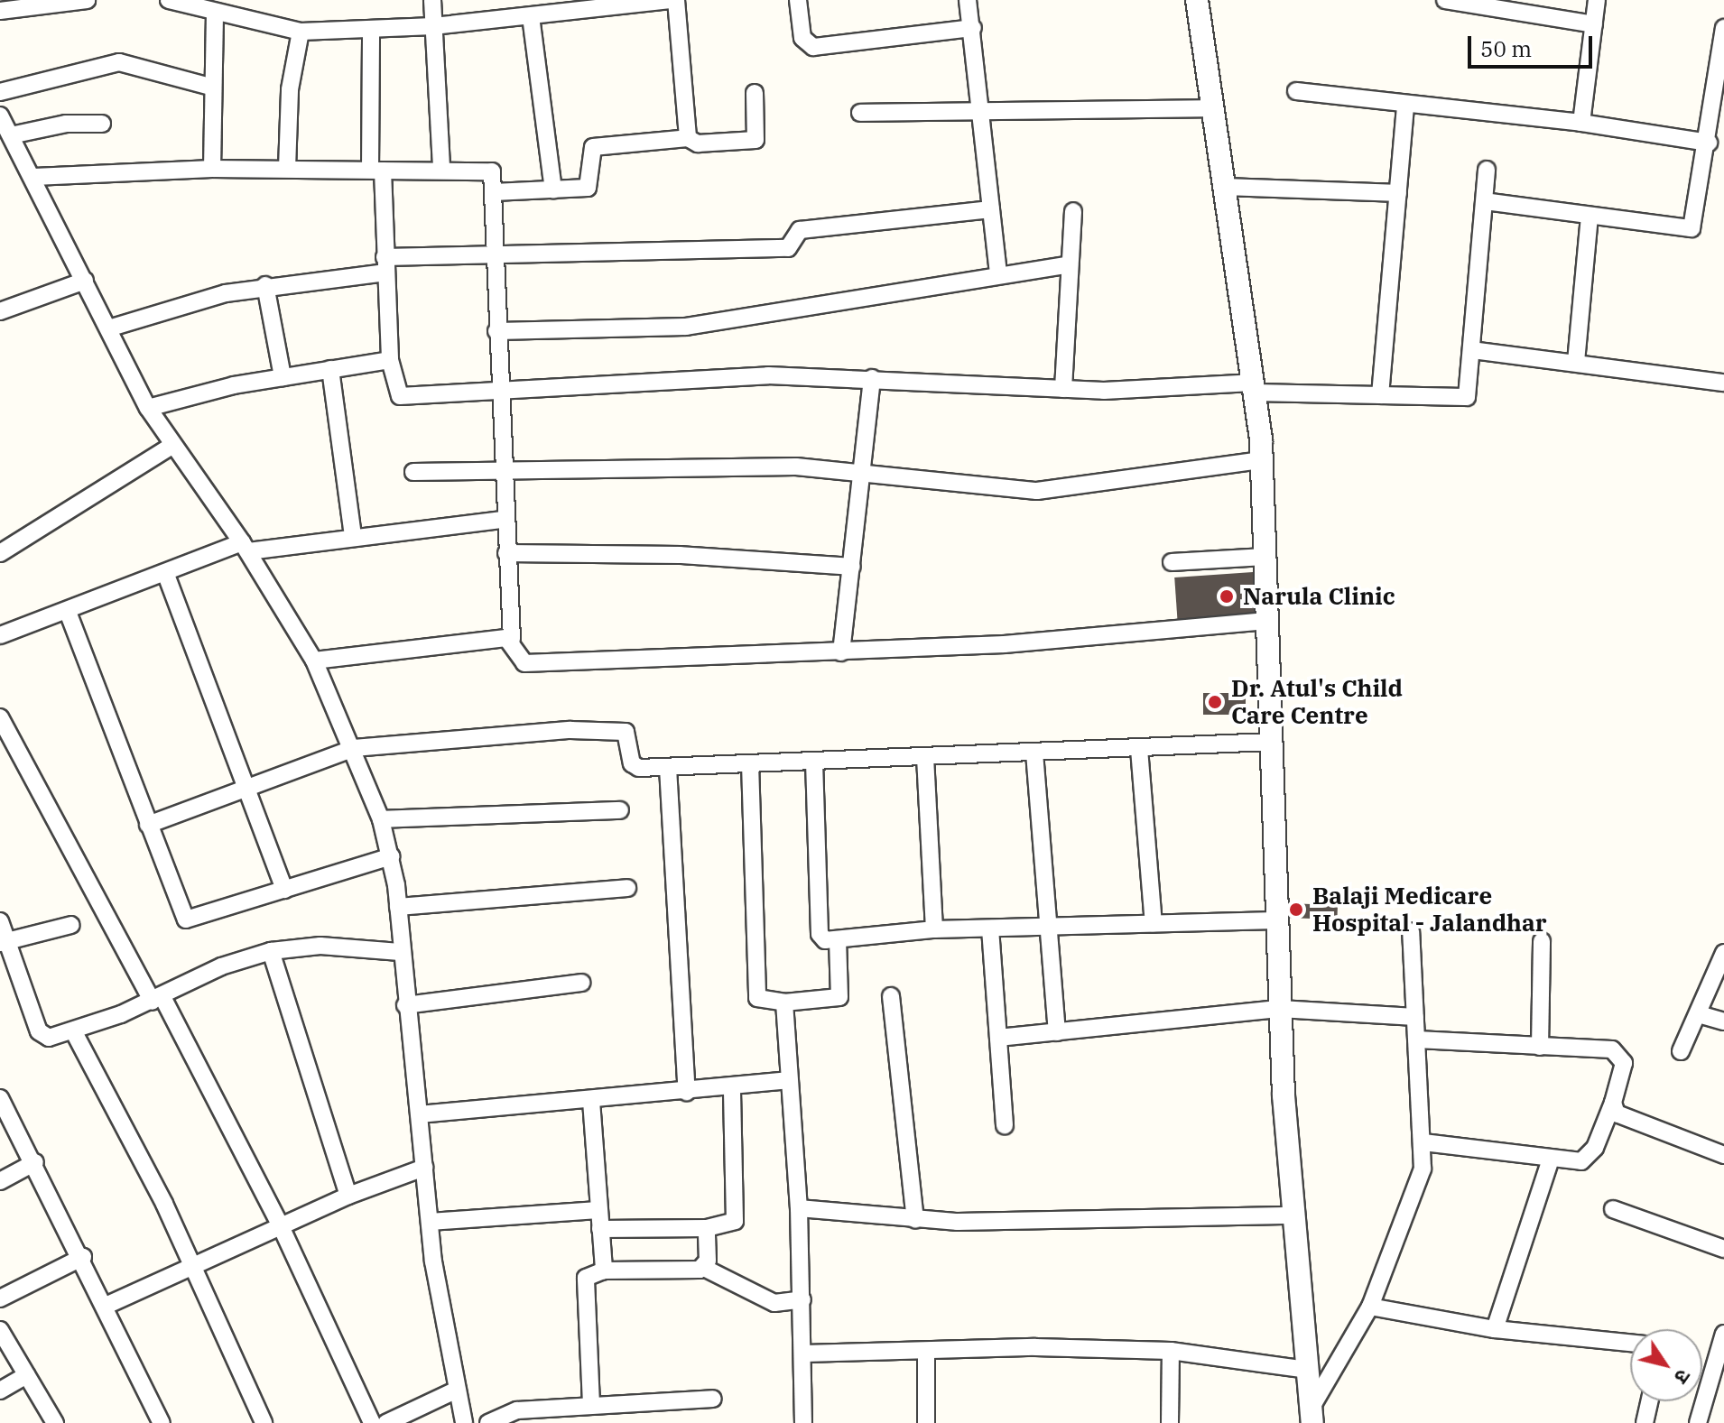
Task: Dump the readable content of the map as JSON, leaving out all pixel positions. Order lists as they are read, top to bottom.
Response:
{
  "places": ["Narula Clinic", "Dr. Atul's Child Care Centre", "Balaji Medicare Hospital - Jalandhar"],
  "scale_bar": "50 m",
  "north": "bottom right"
}
